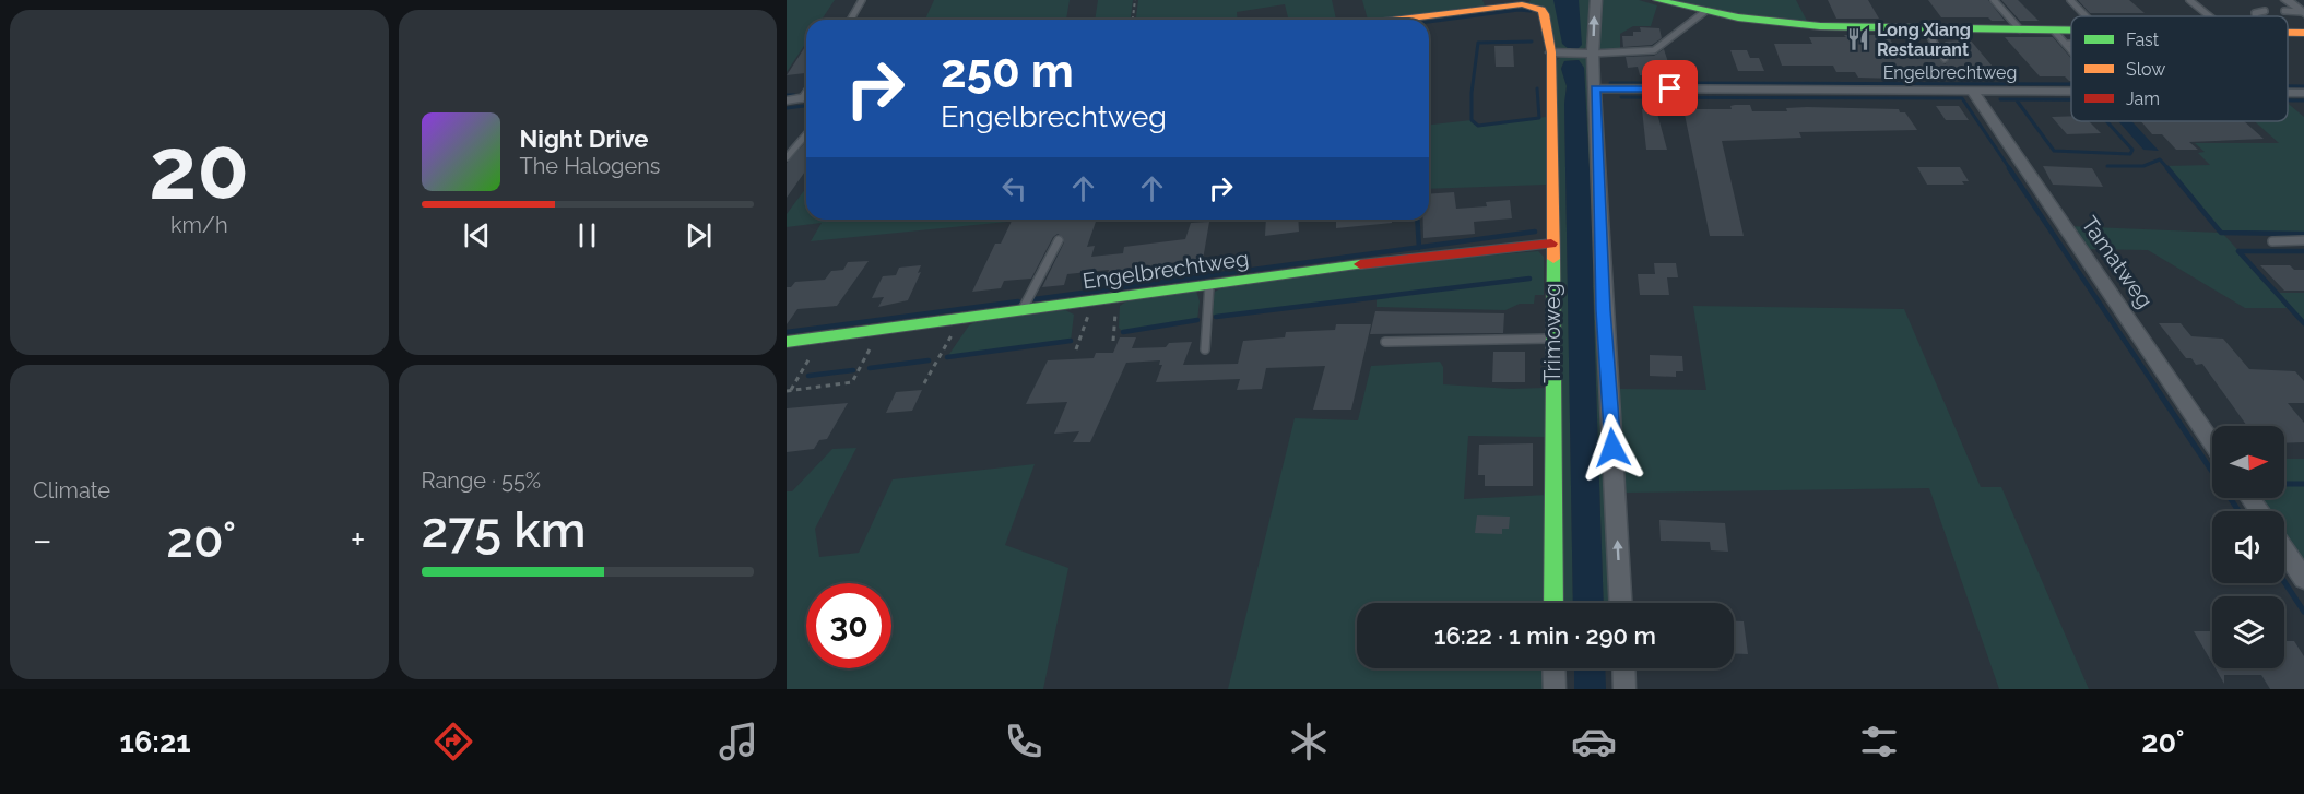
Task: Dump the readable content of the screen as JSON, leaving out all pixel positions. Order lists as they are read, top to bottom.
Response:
{
  "streets": {
    "street": ["Engelbrechtweg", "Tamatweg", "Trimoweg"]
  },
  "crossings": [
    ["Engelbrechtweg", "Tamatweg"],
    ["Engelbrechtweg", "Trimoweg"]
  ],
  "places": {
    "restaurant": ["Long Xiang Restaurant"]
  },
  "legend": ["Fast", "Slow", "Jam"],
  "north": "right",
  "page": {
    "tile": [
      ["20", "km/h"],
      "Climate",
      ["Range · 55%", "275 km"]
    ],
    "turn": ["250 m", "Engelbrechtweg"],
    "song": ["Night Drive", "The Halogens"],
    "heat": ["−", "20°", "+"],
    "limit": "30",
    "trip": "16:22 · 1 min · 290 m",
    "tabs": ["16:21", "20°"]
  }
}
